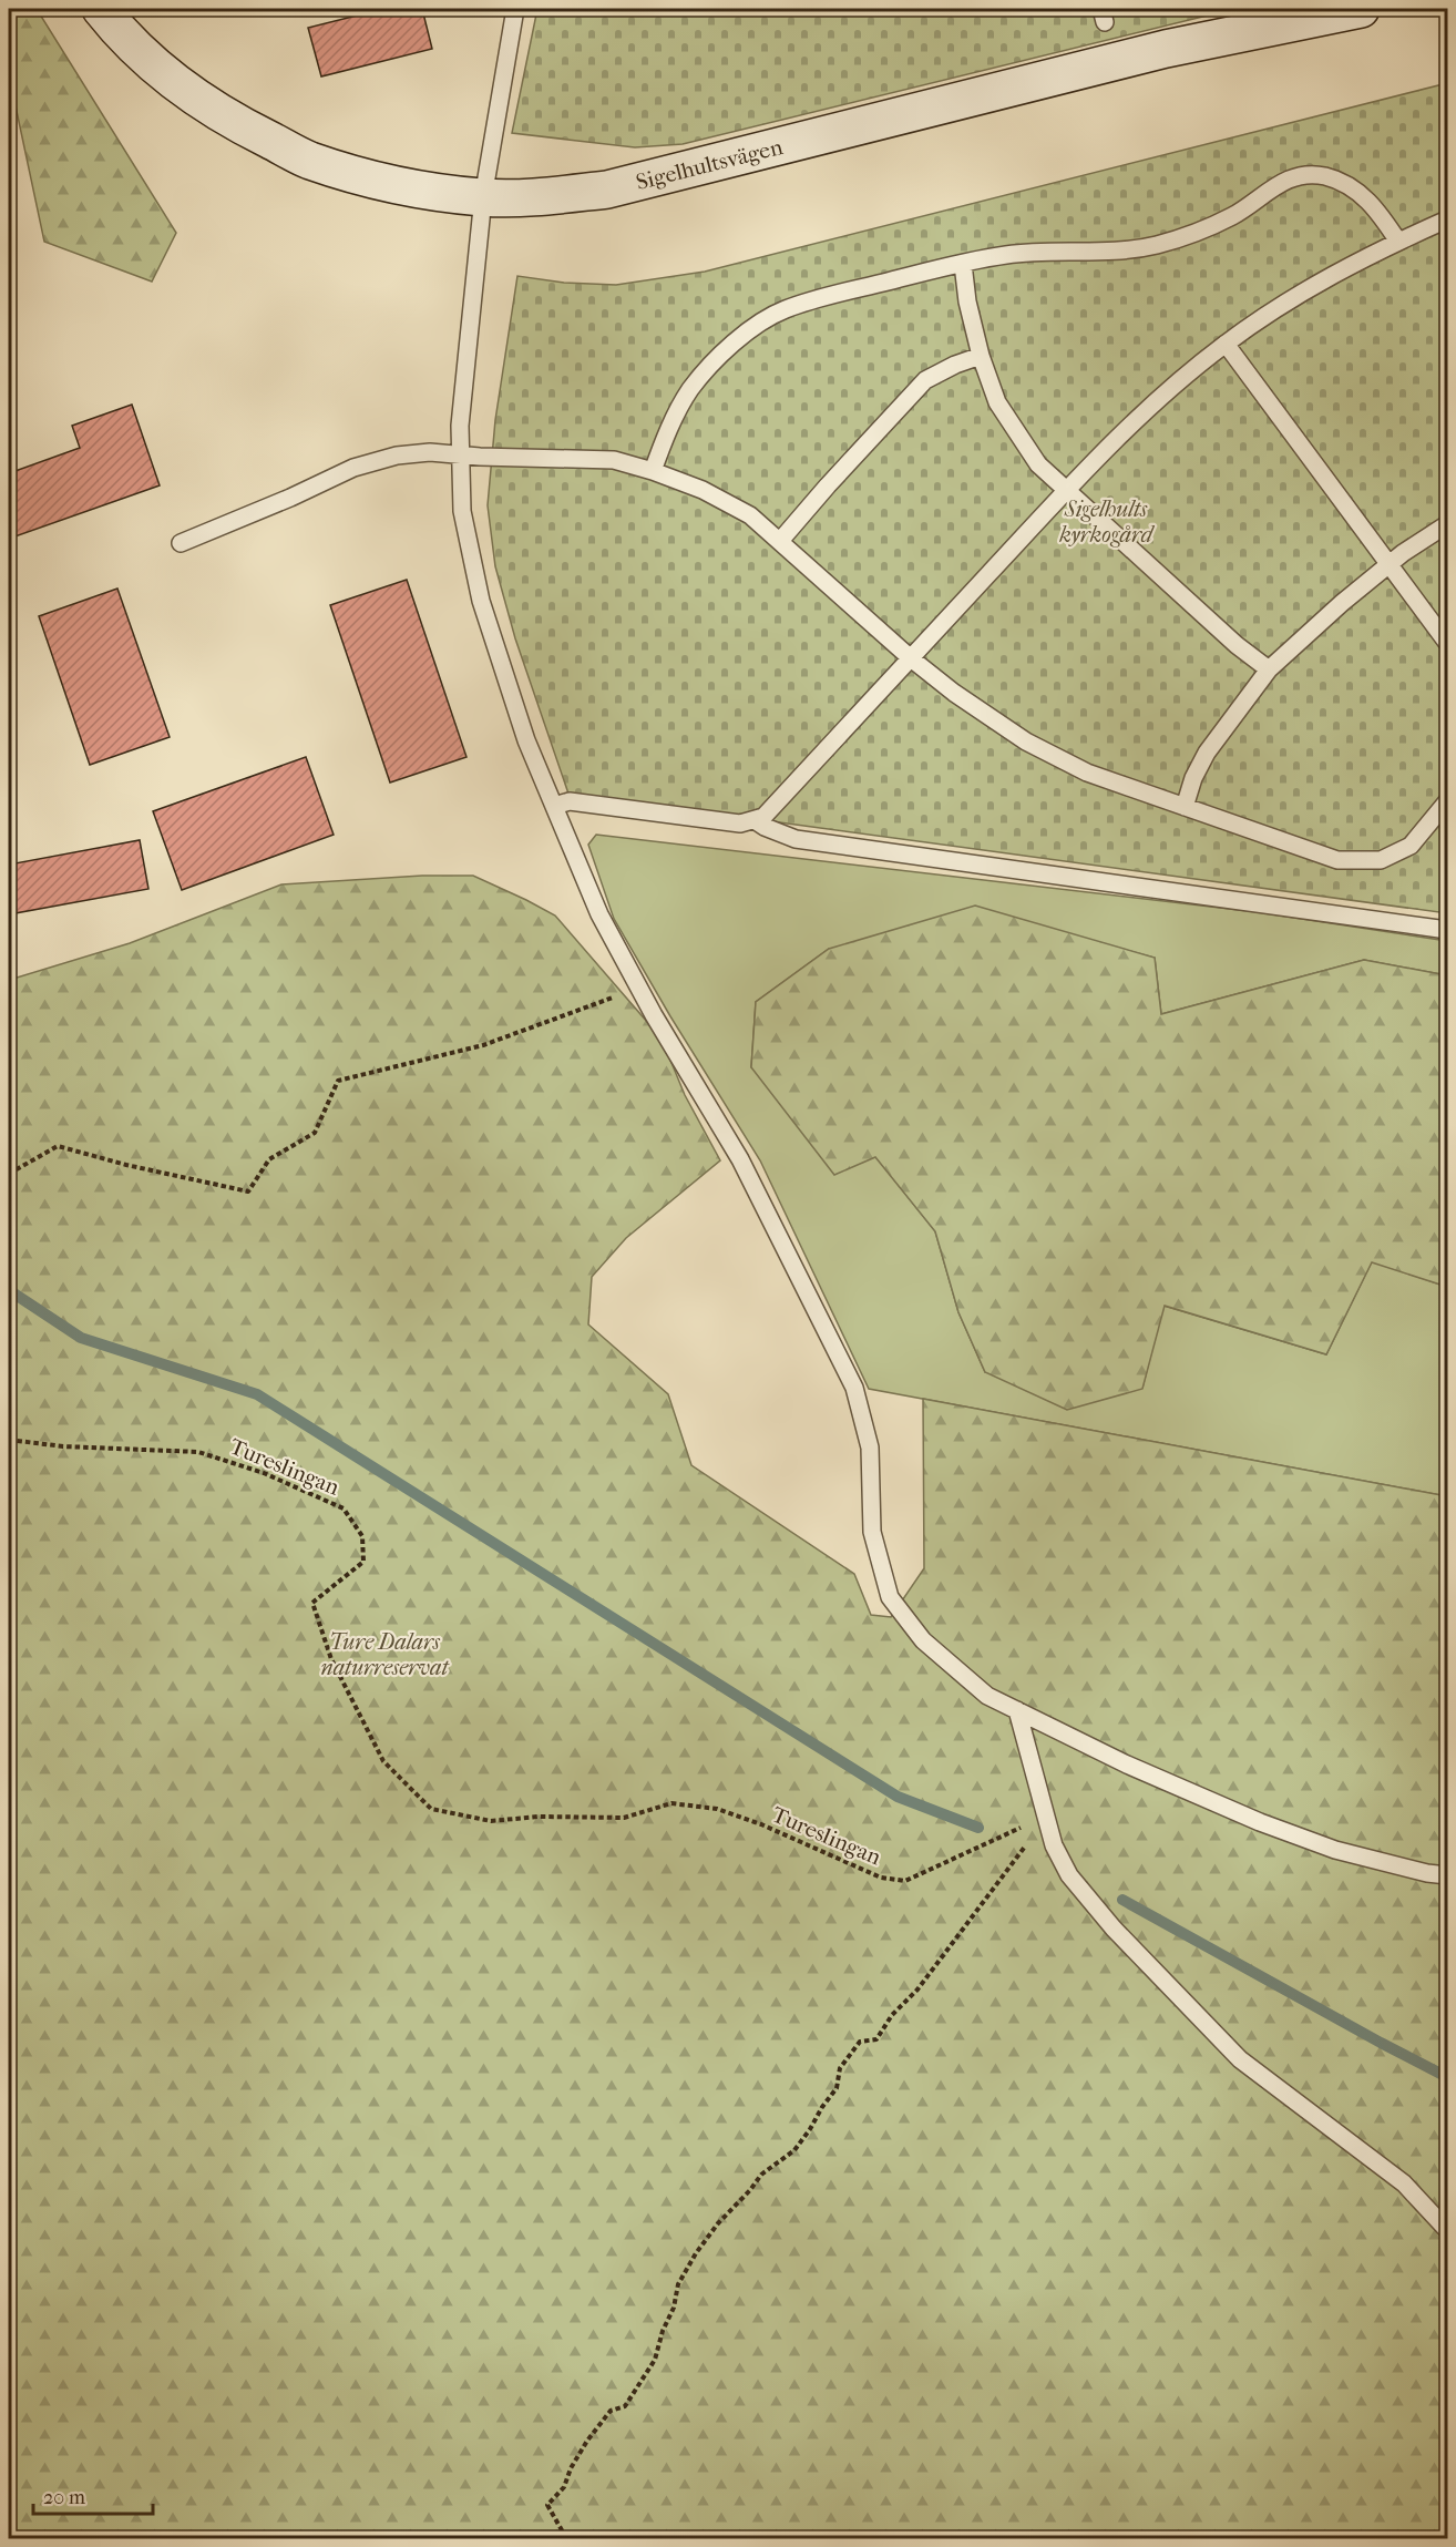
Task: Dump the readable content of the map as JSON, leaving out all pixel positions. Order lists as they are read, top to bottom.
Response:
{
  "streets": {
    "street": ["Sigelhultsvägen"],
    "path": ["Tureslingan"]
  },
  "parks": ["Sigelhults kyrkogård", "Ture Dalars naturreservat"],
  "scale_bar": "20 m"
}
